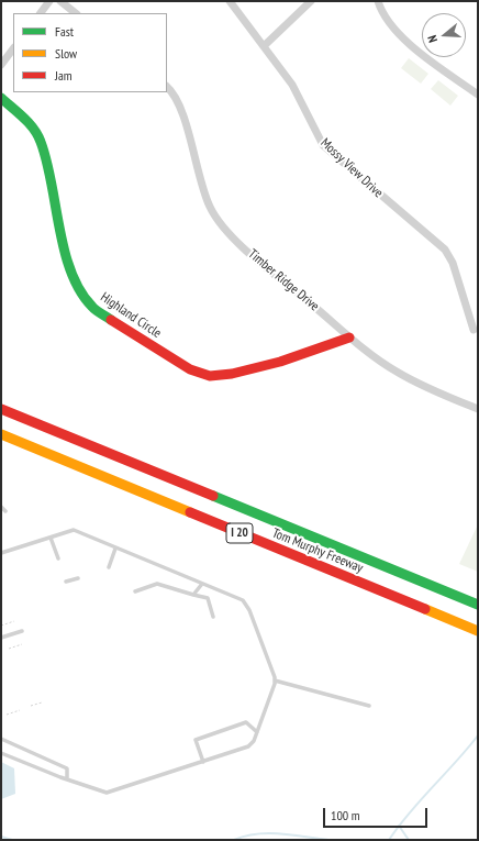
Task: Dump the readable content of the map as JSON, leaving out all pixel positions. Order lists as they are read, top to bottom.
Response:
{
  "streets": {
    "main road": ["Highland Circle", "I 20", "Tom Murphy Freeway"],
    "street": ["Mossy View Drive", "Timber Ridge Drive"]
  },
  "crossings": [
    ["Timber Ridge Drive", "Highland Circle"]
  ],
  "legend": ["Fast", "Slow", "Jam"],
  "scale_bar": "100 m",
  "north": "left"
}
